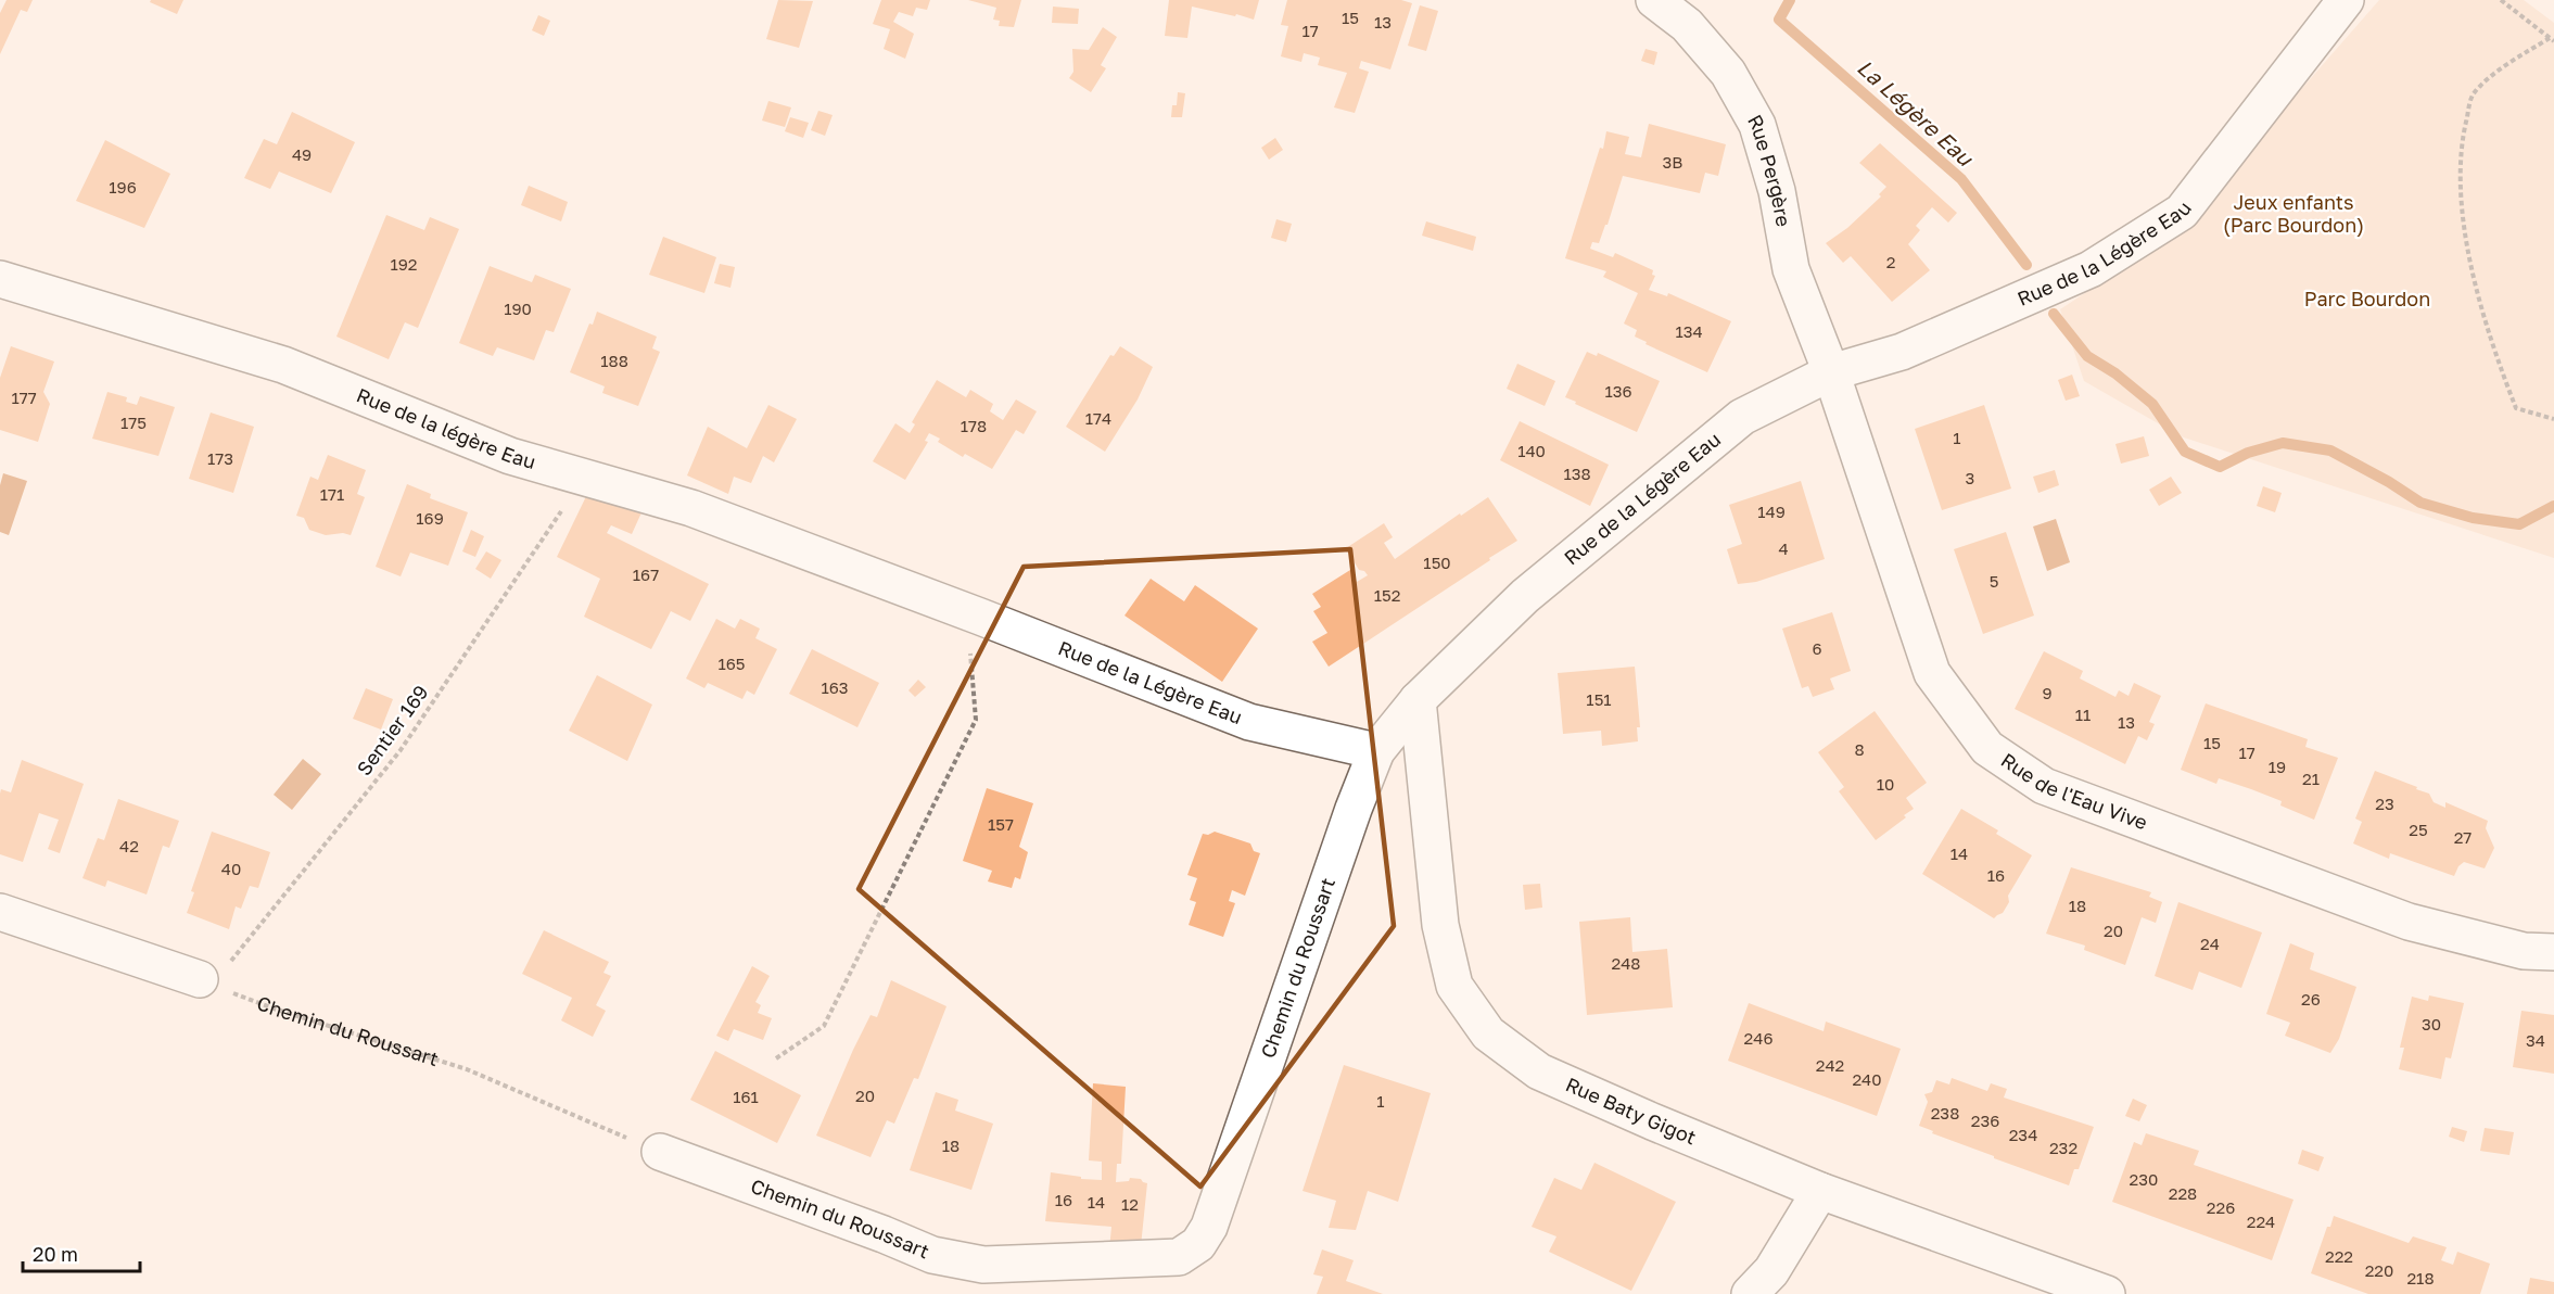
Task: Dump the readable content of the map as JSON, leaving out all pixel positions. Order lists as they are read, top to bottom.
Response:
{
  "streets": {
    "street": [
      "Rue Pergère",
      "Rue de la Légère Eau",
      "Rue de la légère Eau",
      "Rue de l'Eau Vive",
      "Chemin du Roussart",
      "Rue Baty Gigot"
    ],
    "path": ["Sentier 169"]
  },
  "crossings": [
    ["Rue Pergère", "Rue de la Légère Eau"],
    ["Rue Pergère", "Rue de l'Eau Vive"],
    ["Rue de la Légère Eau", "Rue de la légère Eau"],
    ["Rue de la Légère Eau", "Rue de l'Eau Vive"],
    ["Rue de la Légère Eau", "Chemin du Roussart"],
    ["Rue de la Légère Eau", "Rue Baty Gigot"],
    ["Rue de la légère Eau", "Sentier 169"],
    ["Sentier 169", "Chemin du Roussart"]
  ],
  "water": ["La Légère Eau"],
  "parks": ["Jeux enfants (Parc Bourdon)", "Parc Bourdon"],
  "house_numbers": [
    "15",
    "13",
    "17",
    "49",
    "3B",
    "196",
    "2",
    "192",
    "190",
    "134",
    "188",
    "136",
    "177",
    "174",
    "175",
    "178",
    "1",
    "140",
    "173",
    "138",
    "3",
    "171",
    "149",
    "169",
    "4",
    "150",
    "167",
    "5",
    "152",
    "6",
    "165",
    "163",
    "9",
    "151",
    "11",
    "13",
    "15",
    "8",
    "17",
    "19",
    "21",
    "10",
    "23",
    "157",
    "25",
    "27",
    "42",
    "14",
    "40",
    "16",
    "18",
    "20",
    "24",
    "248",
    "26",
    "30",
    "246",
    "34",
    "242",
    "240",
    "20",
    "161",
    "1",
    "238",
    "236",
    "234",
    "18",
    "232",
    "230",
    "228",
    "16",
    "14",
    "12",
    "226",
    "224",
    "222",
    "220",
    "218"
  ],
  "scale_bar": "20 m"
}
